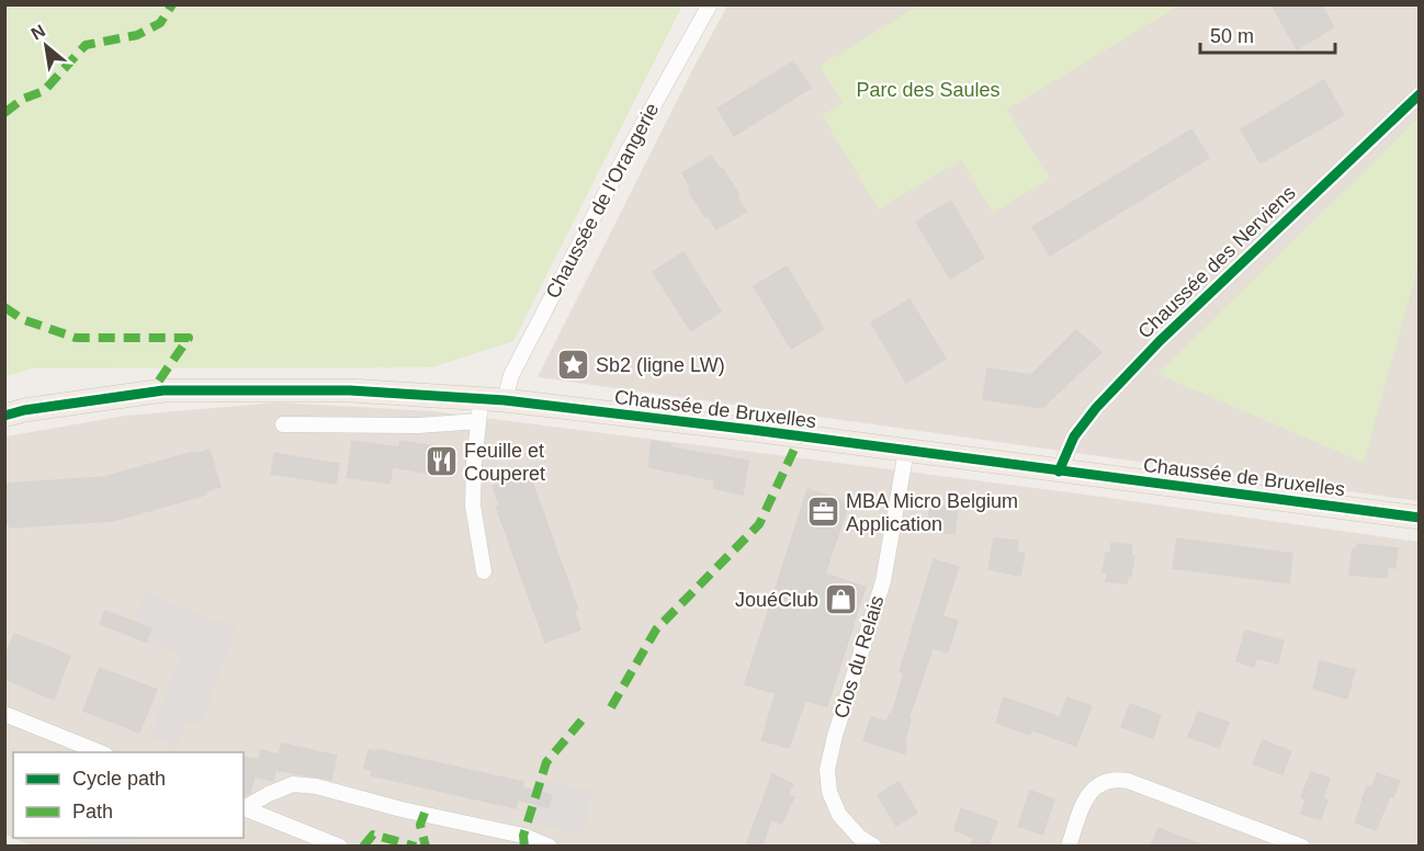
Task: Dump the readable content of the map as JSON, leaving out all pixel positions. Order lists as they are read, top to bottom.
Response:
{
  "streets": {
    "main road": ["Chaussée de Bruxelles"],
    "street": ["Chaussée de l'Orangerie", "Chaussée des Nerviens", "Clos du Relais"]
  },
  "crossings": [
    ["Chaussée de l'Orangerie", "Chaussée de Bruxelles"],
    ["Chaussée des Nerviens", "Chaussée de Bruxelles"],
    ["Chaussée de Bruxelles", "Clos du Relais"]
  ],
  "parks": ["Parc des Saules"],
  "places": {
    "place": ["Sb2 (ligne LW)"],
    "restaurant": ["Feuille et Couperet"],
    "office": ["MBA Micro Belgium Application"],
    "shop": ["JouéClub"]
  },
  "legend": ["Cycle path", "Path"],
  "scale_bar": "50 m",
  "north": "top left"
}
